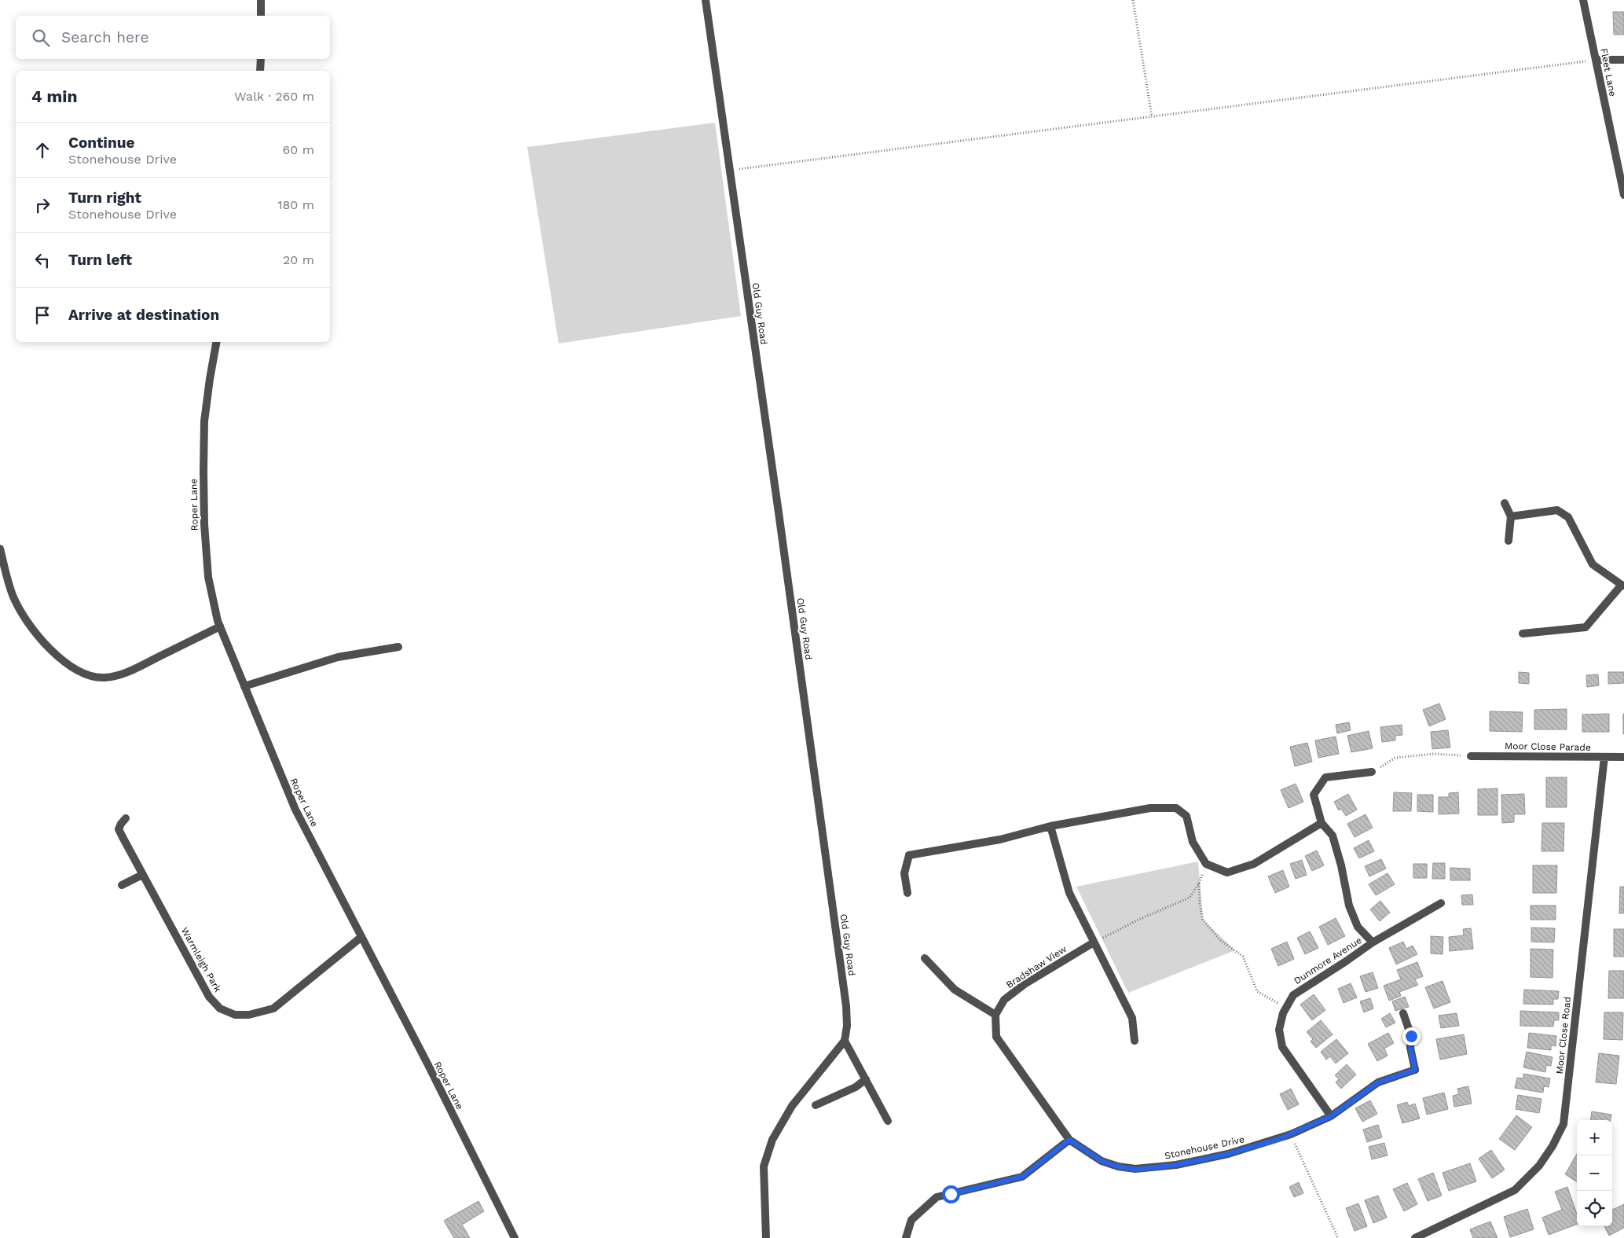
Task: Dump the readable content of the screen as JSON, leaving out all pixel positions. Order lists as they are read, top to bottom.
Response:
{
  "streets": {
    "street": [
      "Fleet Lane",
      "Old Guy Road",
      "Roper Lane",
      "Moor Close Parade",
      "Warmleigh Park",
      "Dunmore Avenue",
      "Bradshaw View",
      "Moor Close Road",
      "Stonehouse Drive"
    ]
  },
  "crossings": [
    ["Roper Lane", "Warmleigh Park"],
    ["Moor Close Parade", "Moor Close Road"],
    ["Dunmore Avenue", "Stonehouse Drive"]
  ],
  "page": {
    "search": "Search here",
    "heading": ["4 min", "Walk · 260 m"],
    "list": [
      ["Continue", "Stonehouse Drive", "60 m"],
      ["Turn right", "Stonehouse Drive", "180 m"],
      ["Turn left", "20 m"],
      "Arrive at destination"
    ],
    "map_buttons": ["+", "−"]
  }
}
